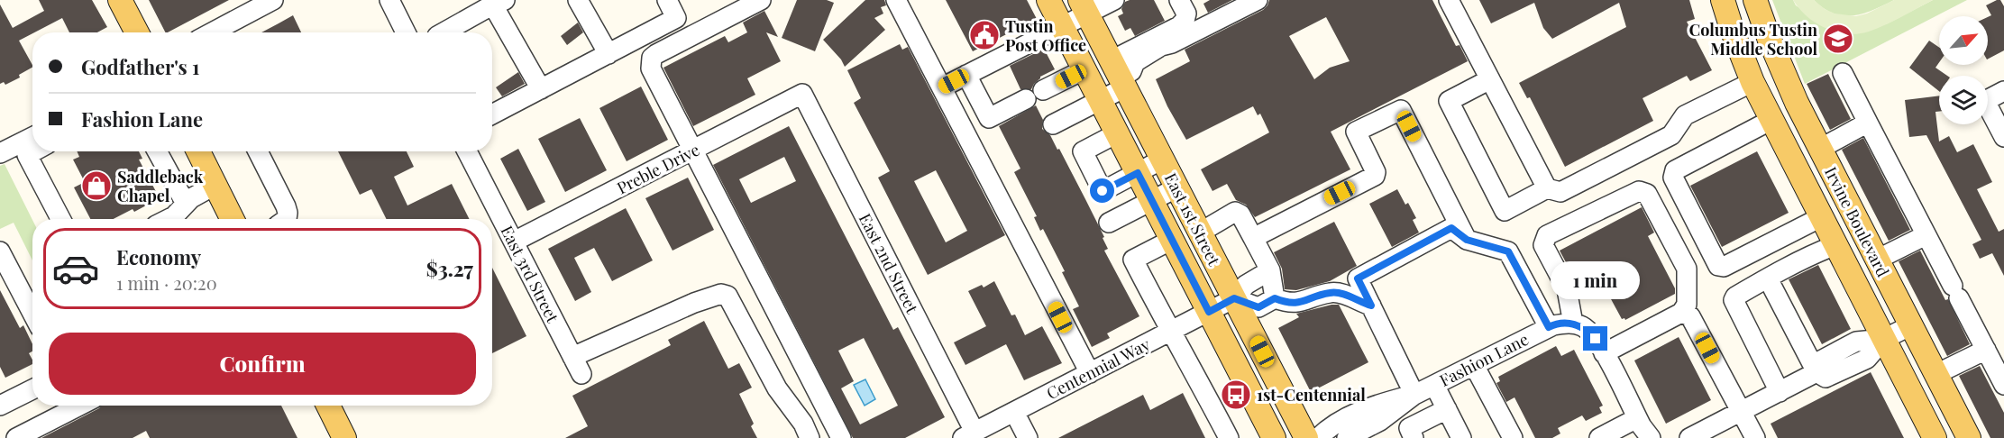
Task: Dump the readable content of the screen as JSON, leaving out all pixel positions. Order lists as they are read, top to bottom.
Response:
{
  "streets": {
    "main road": ["East 1st Street", "Irvine Boulevard"],
    "street": [
      "Preble Drive",
      "East 2nd Street",
      "East 3rd Street",
      "Fashion Lane",
      "Centennial Way"
    ]
  },
  "crossings": [
    ["Preble Drive", "East 2nd Street"],
    ["Preble Drive", "East 3rd Street"],
    ["East 1st Street", "Centennial Way"],
    ["East 2nd Street", "Centennial Way"]
  ],
  "places": {
    "public building": ["Tustin Post Office"],
    "school or university": ["Columbus Tustin Middle School"],
    "shop": ["Saddleback Chapel"],
    "bus stop": ["1st-Centennial"]
  },
  "north": "top right",
  "page": {
    "banner": ["Godfather's 1", "Fashion Lane"],
    "list": [
      {
        "name": "Economy",
        "note": "1 min · 20:20",
        "value": "$3.27"
      }
    ],
    "bubble": "1 min",
    "buttons": "Confirm"
  }
}
